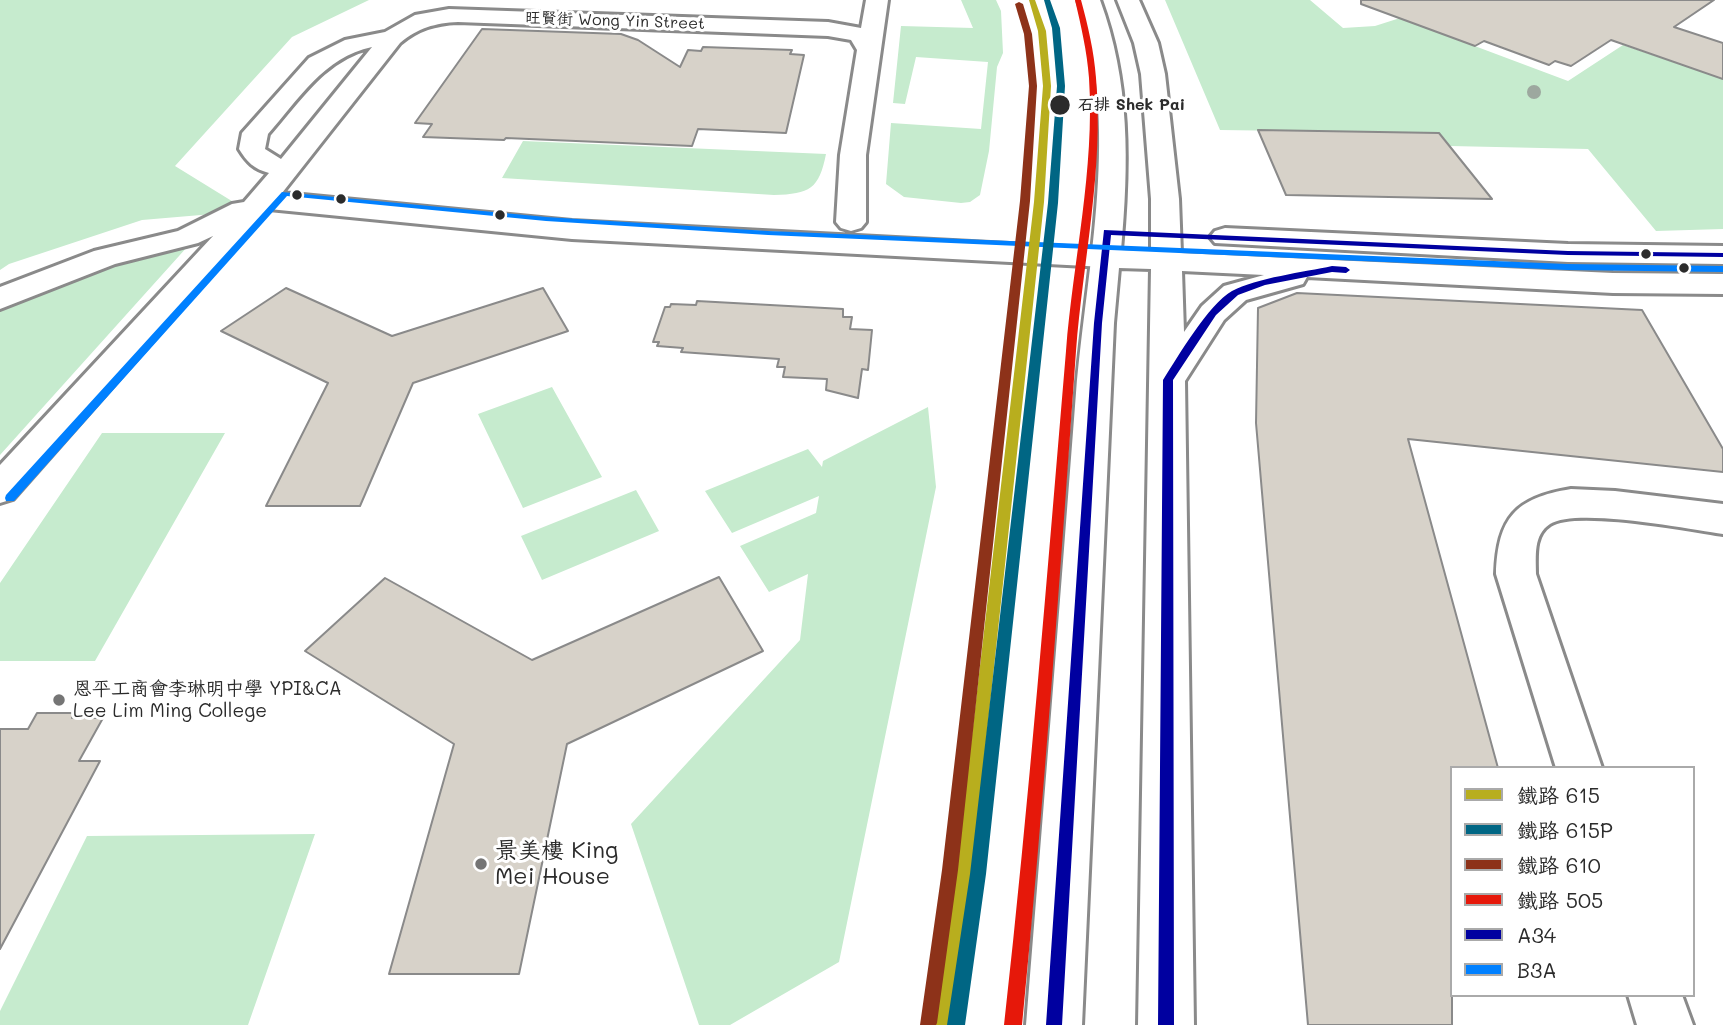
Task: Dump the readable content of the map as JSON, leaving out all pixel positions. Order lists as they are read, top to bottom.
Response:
{
  "streets": {
    "main road": ["旺賢街 Wong Yin Street"]
  },
  "places": ["石排 Shek Pai", "恩平工商會李琳明中學 YPI&CA Lee Lim Ming College", "景美樓 King Mei House"],
  "lines": [
    "rail line 615",
    "rail line 615P",
    "rail line 505",
    "rail line 610",
    "transit line B3A",
    "transit line A34"
  ],
  "legend": [
    "鐵路 615",
    "鐵路 615P",
    "鐵路 610",
    "鐵路 505",
    "A34",
    "B3A"
  ]
}
